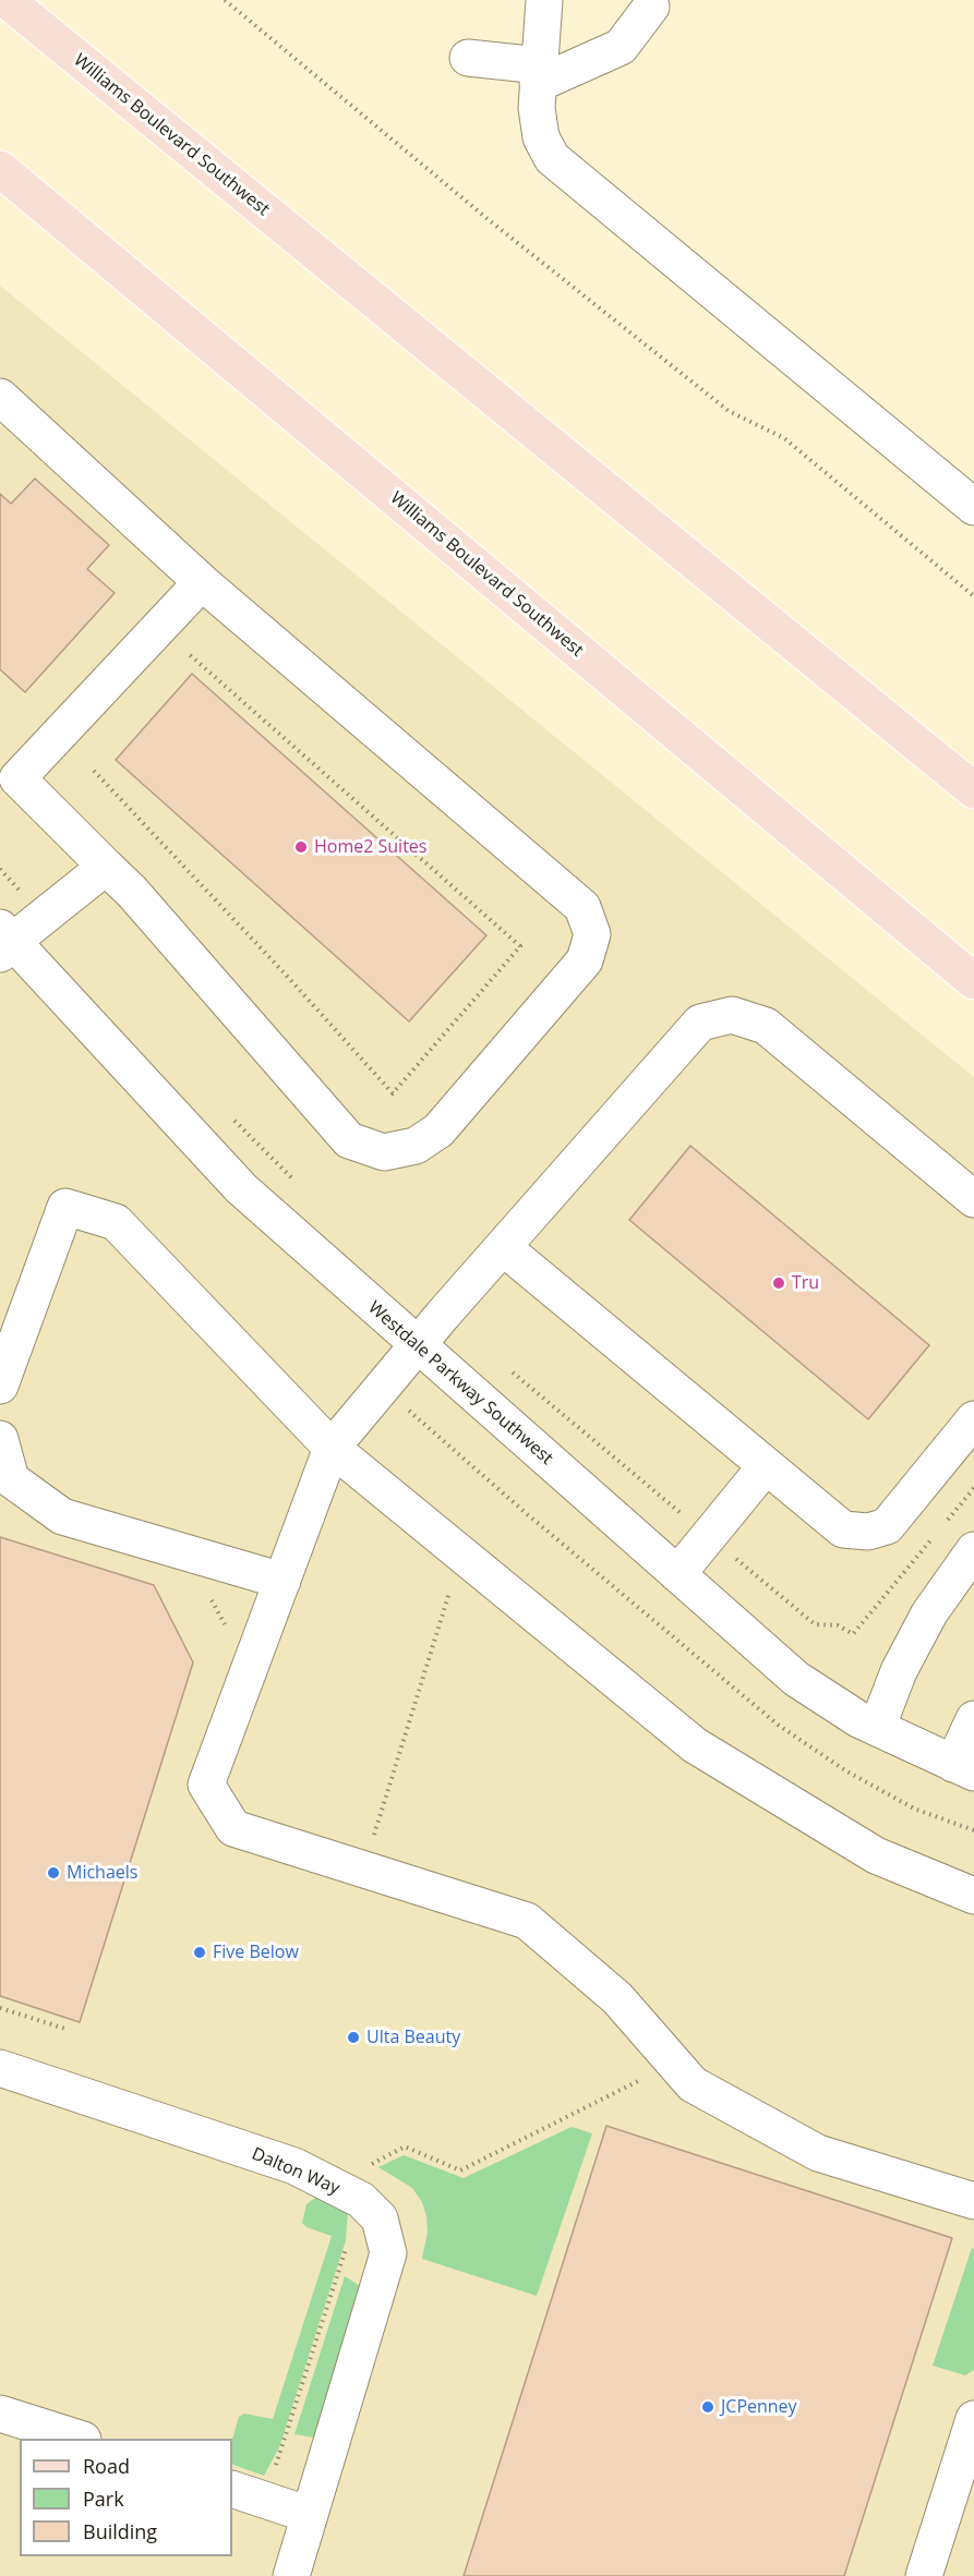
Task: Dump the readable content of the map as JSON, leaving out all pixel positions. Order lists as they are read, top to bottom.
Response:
{
  "streets": {
    "main road": ["Williams Boulevard Southwest"],
    "street": ["Westdale Parkway Southwest", "Dalton Way"]
  },
  "places": [
    "Home2 Suites",
    "Tru",
    "Michaels",
    "Five Below",
    "Ulta Beauty",
    "JCPenney"
  ],
  "legend": ["Road", "Park", "Building"]
}
